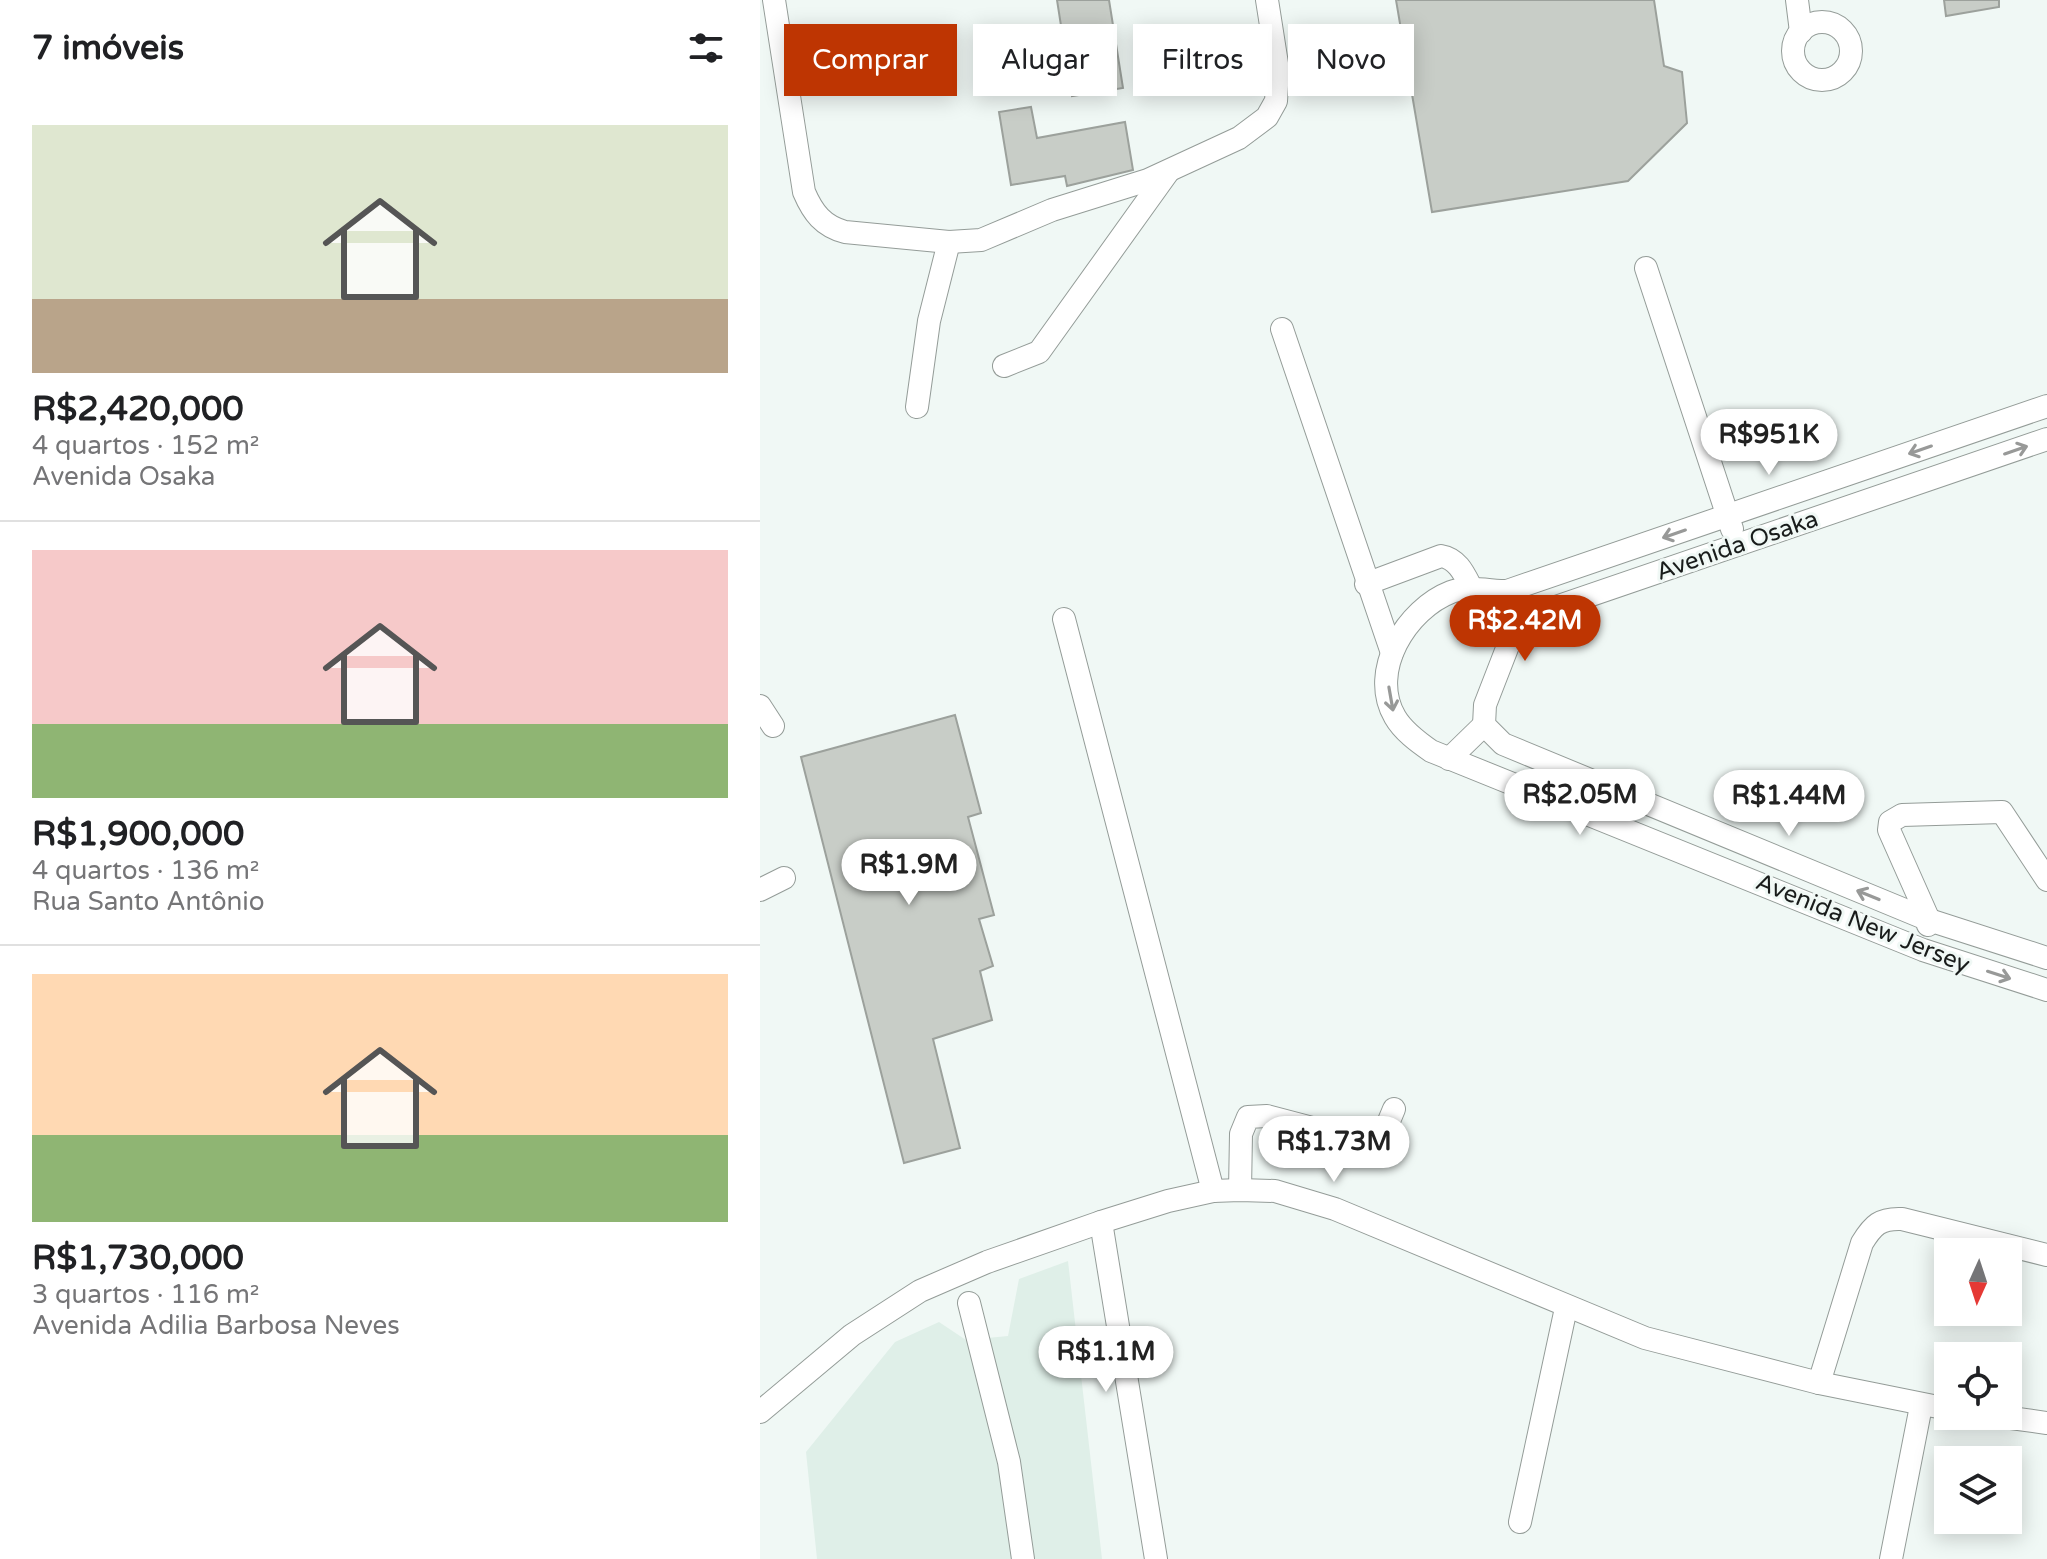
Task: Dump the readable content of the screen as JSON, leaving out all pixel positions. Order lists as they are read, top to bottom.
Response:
{
  "streets": {
    "street": ["Avenida Osaka", "Avenida New Jersey"]
  },
  "crossings": [
    ["Avenida Osaka", "Avenida New Jersey"]
  ],
  "north": "bottom",
  "page": {
    "heading": "7 imóveis",
    "chip": [
      "Comprar",
      "Alugar",
      "Filtros",
      "Novo"
    ],
    "list": [
      {
        "name": "R$2,420,000",
        "note": "4 quartos · 152 m² · Avenida Osaka"
      },
      {
        "name": "R$1,900,000",
        "note": "4 quartos · 136 m² · Rua Santo Antônio"
      },
      {
        "name": "R$1,730,000",
        "note": "3 quartos · 116 m² · Avenida Adilia Barbosa Neves"
      }
    ],
    "price": [
      "R$951K",
      "R$2.42M",
      "R$2.05M",
      "R$1.44M",
      "R$1.9M",
      "R$1.73M",
      "R$1.1M"
    ]
  }
}
